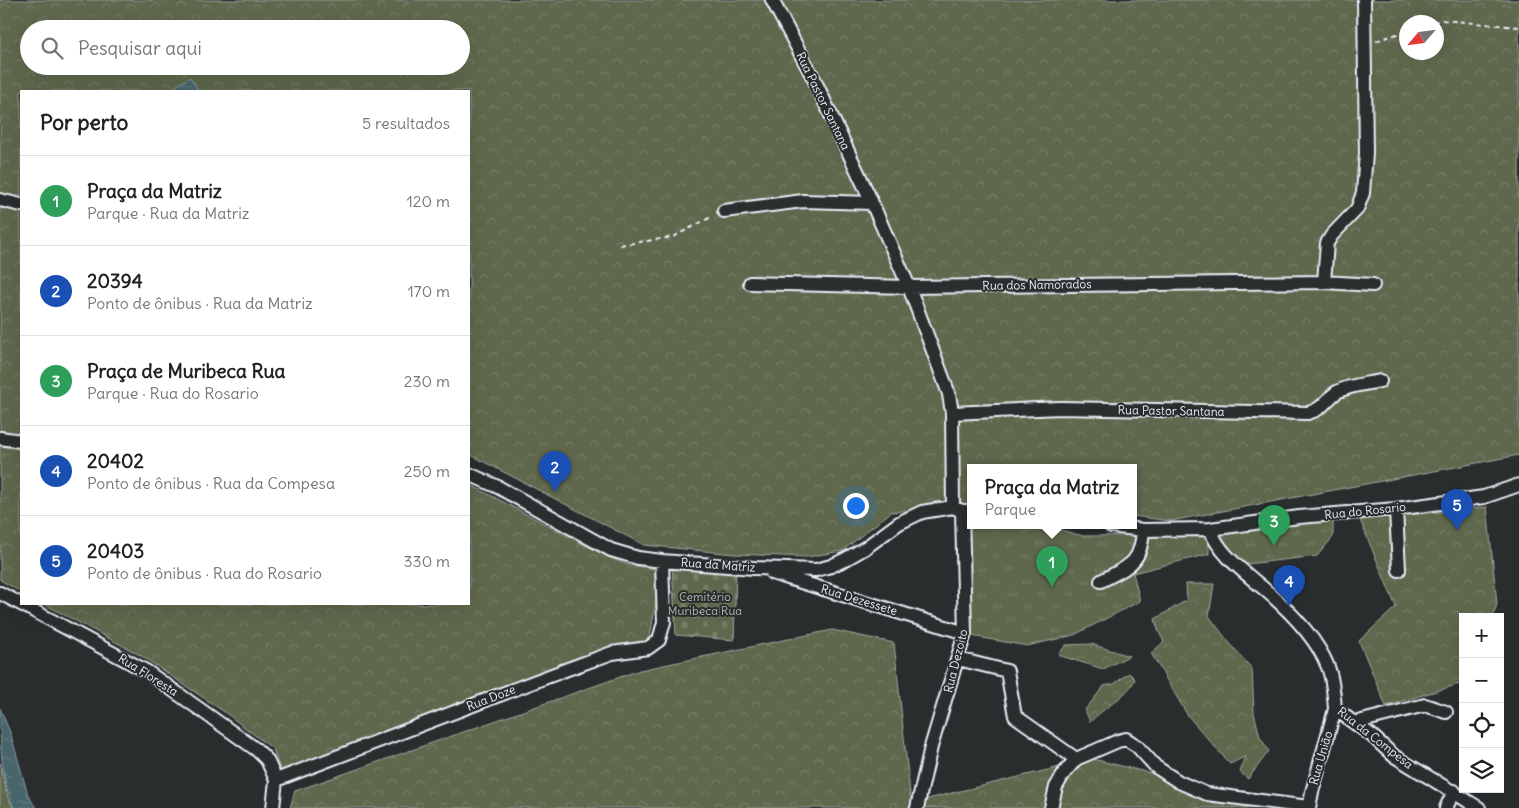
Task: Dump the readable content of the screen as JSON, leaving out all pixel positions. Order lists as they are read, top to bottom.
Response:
{
  "streets": {
    "street": [
      "Rua Pastor Santana",
      "Rua dos Namorados",
      "Rua do Rosario",
      "Rua da Matriz",
      "Rua Dezessete",
      "Rua Dezoito",
      "Rua Floresta",
      "Rua Doze",
      "Rua da Compesa",
      "Rua União"
    ]
  },
  "crossings": [
    ["Rua Pastor Santana", "Rua dos Namorados"],
    ["Rua Pastor Santana", "Rua da Matriz"],
    ["Rua Pastor Santana", "Rua Dezoito"],
    ["Rua do Rosario", "Rua da Compesa"],
    ["Rua da Matriz", "Rua Dezessete"],
    ["Rua da Matriz", "Rua Dezoito"],
    ["Rua da Matriz", "Rua Doze"],
    ["Rua Dezessete", "Rua Dezoito"],
    ["Rua Floresta", "Rua Doze"],
    ["Rua da Compesa", "Rua União"]
  ],
  "parks": ["Cemitério Muribeca Rua"],
  "north": "bottom left",
  "page": {
    "search": "Pesquisar aqui",
    "heading": ["Por perto", "5 resultados"],
    "list": [
      {
        "mark": "1",
        "name": "Praça da Matriz",
        "note": "Parque · Rua da Matriz",
        "value": "120 m"
      },
      {
        "mark": "2",
        "name": "20394",
        "note": "Ponto de ônibus · Rua da Matriz",
        "value": "170 m"
      },
      {
        "mark": "3",
        "name": "Praça de Muribeca Rua",
        "note": "Parque · Rua do Rosario",
        "value": "230 m"
      },
      {
        "mark": "4",
        "name": "20402",
        "note": "Ponto de ônibus · Rua da Compesa",
        "value": "250 m"
      },
      {
        "mark": "5",
        "name": "20403",
        "note": "Ponto de ônibus · Rua do Rosario",
        "value": "330 m"
      }
    ],
    "pins": [
      "2",
      "5",
      "3",
      "1",
      "4"
    ],
    "popup": ["Praça da Matriz", "Parque"],
    "map_buttons": ["+", "−"]
  }
}
